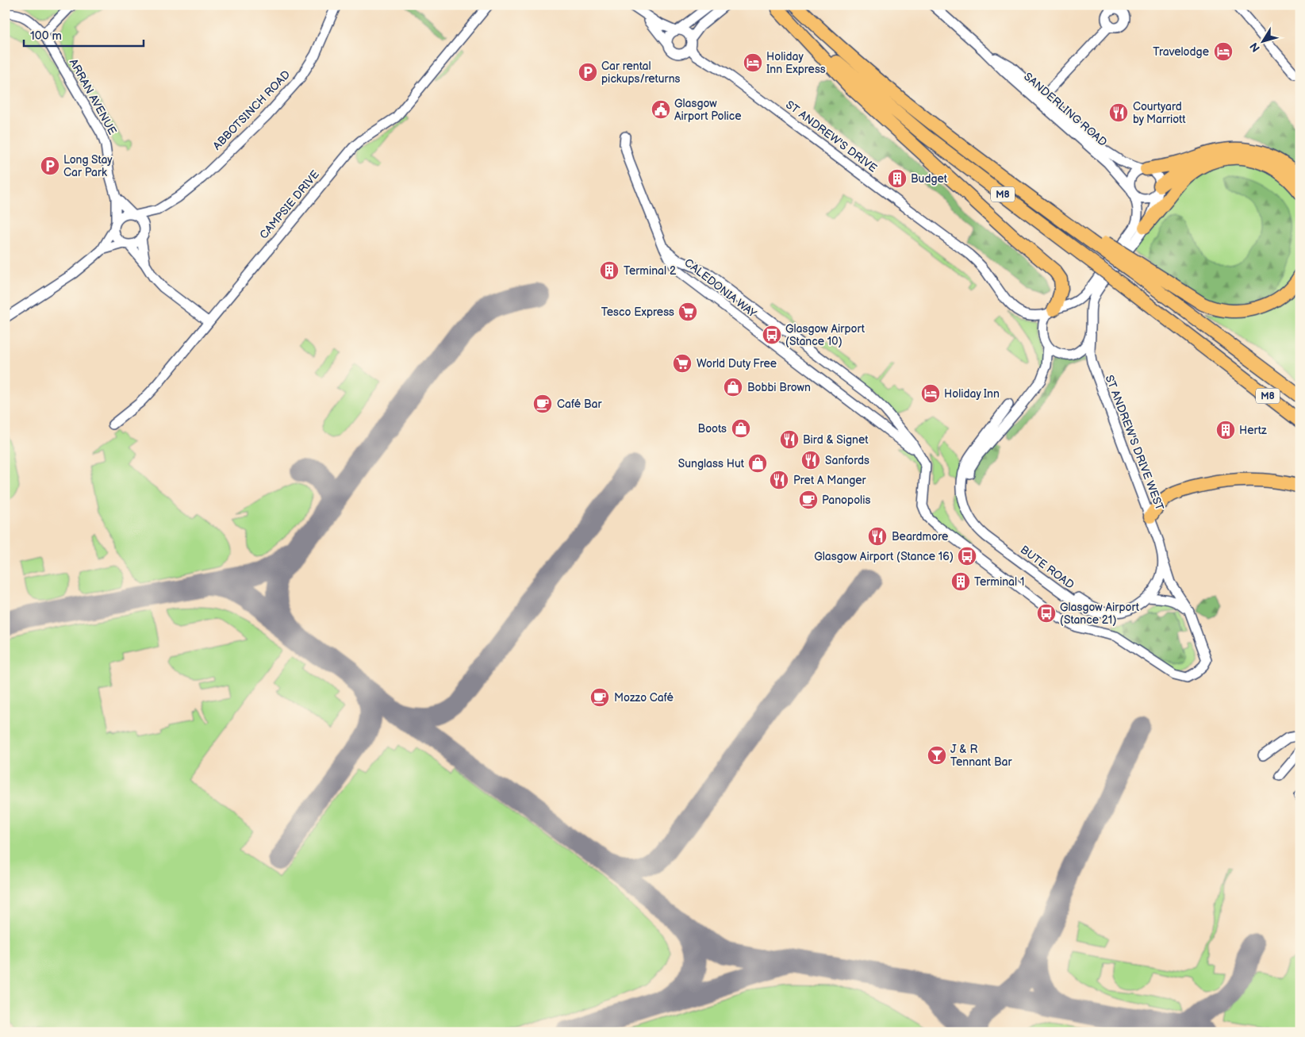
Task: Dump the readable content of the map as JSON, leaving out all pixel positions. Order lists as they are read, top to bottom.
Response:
{
  "streets": {
    "highway": ["M8"],
    "street": [
      "ARRAN AVENUE",
      "SANDERLING ROAD",
      "ABBOTSINCH ROAD",
      "ST ANDREW'S DRIVE",
      "CAMPSIE DRIVE",
      "CALEDONIA WAY",
      "ST ANDREW'S DRIVE WEST",
      "BUTE ROAD"
    ]
  },
  "crossings": [
    ["ARRAN AVENUE", "ABBOTSINCH ROAD"],
    ["SANDERLING ROAD", "ST ANDREW'S DRIVE"],
    ["SANDERLING ROAD", "ST ANDREW'S DRIVE WEST"],
    ["ST ANDREW'S DRIVE", "ST ANDREW'S DRIVE WEST"],
    ["CALEDONIA WAY", "ST ANDREW'S DRIVE WEST"],
    ["ST ANDREW'S DRIVE WEST", "BUTE ROAD"]
  ],
  "places": {
    "hotel": ["Travelodge", "Holiday Inn Express", "Holiday Inn"],
    "parking": ["Car rental pickups/returns", "Long Stay Car Park"],
    "public building": ["Glasgow Airport Police"],
    "restaurant": [
      "Courtyard by Marriott",
      "Bird & Signet",
      "Sanfords",
      "Pret A Manger",
      "Beardmore"
    ],
    "building": [
      "Budget",
      "Terminal 2",
      "Hertz",
      "Terminal 1"
    ],
    "supermarket": ["Tesco Express", "World Duty Free"],
    "bus stop": ["Glasgow Airport (Stance 10)", "Glasgow Airport (Stance 16)", "Glasgow Airport (Stance 21)"],
    "shop": ["Bobbi Brown", "Boots", "Sunglass Hut"],
    "cafe": ["Café Bar", "Panopolis", "Mozzo Café"],
    "bar": ["J & R Tennant Bar"]
  },
  "scale_bar": "100 m",
  "north": "bottom left"
}
